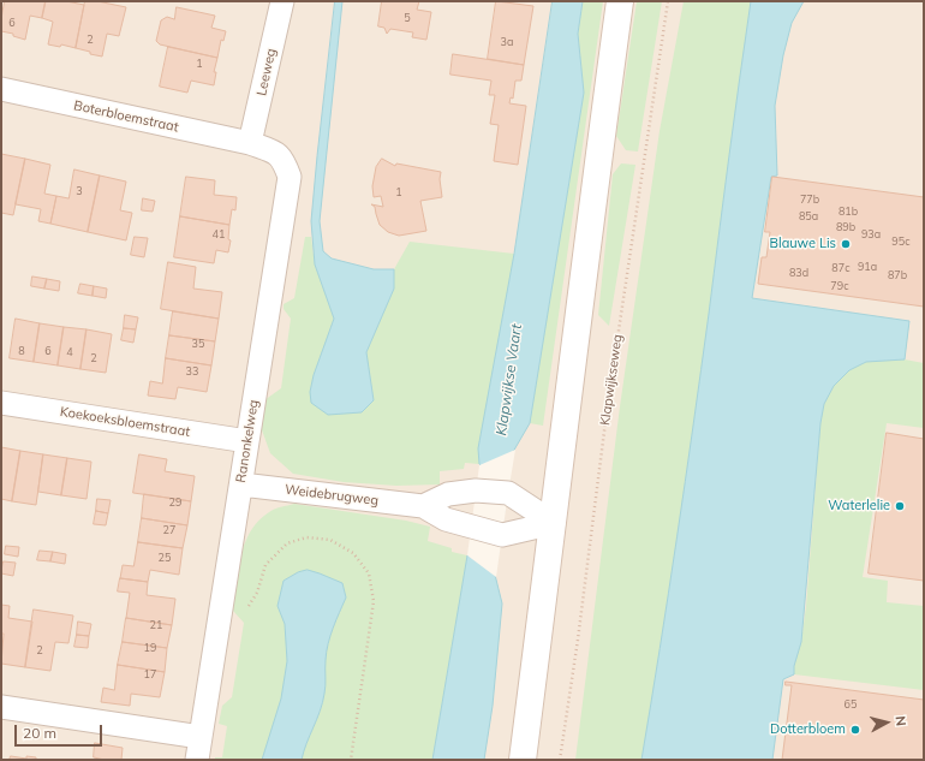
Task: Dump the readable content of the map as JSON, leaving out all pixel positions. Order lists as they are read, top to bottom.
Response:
{
  "streets": {
    "street": [
      "Leeweg",
      "Boterbloemstraat",
      "Koekoeksbloemstraat",
      "Ranonkelweg",
      "Weidebrugweg"
    ],
    "path": ["Klapwijkseweg"]
  },
  "crossings": [
    ["Leeweg", "Boterbloemstraat"],
    ["Leeweg", "Ranonkelweg"],
    ["Boterbloemstraat", "Ranonkelweg"],
    ["Koekoeksbloemstraat", "Ranonkelweg"],
    ["Ranonkelweg", "Weidebrugweg"]
  ],
  "water": ["Klapwijkse Vaart"],
  "places": ["Blauwe Lis", "Waterlelie", "Dotterbloem"],
  "house_numbers": [
    "5",
    "6",
    "2",
    "3a",
    "1",
    "3",
    "1",
    "77b",
    "81b",
    "85a",
    "89b",
    "41",
    "93a",
    "95c",
    "91a",
    "87c",
    "83d",
    "87b",
    "79c",
    "35",
    "8",
    "6",
    "4",
    "2",
    "33",
    "29",
    "27",
    "25",
    "21",
    "19",
    "2",
    "17",
    "65"
  ],
  "scale_bar": "20 m",
  "north": "right"
}
